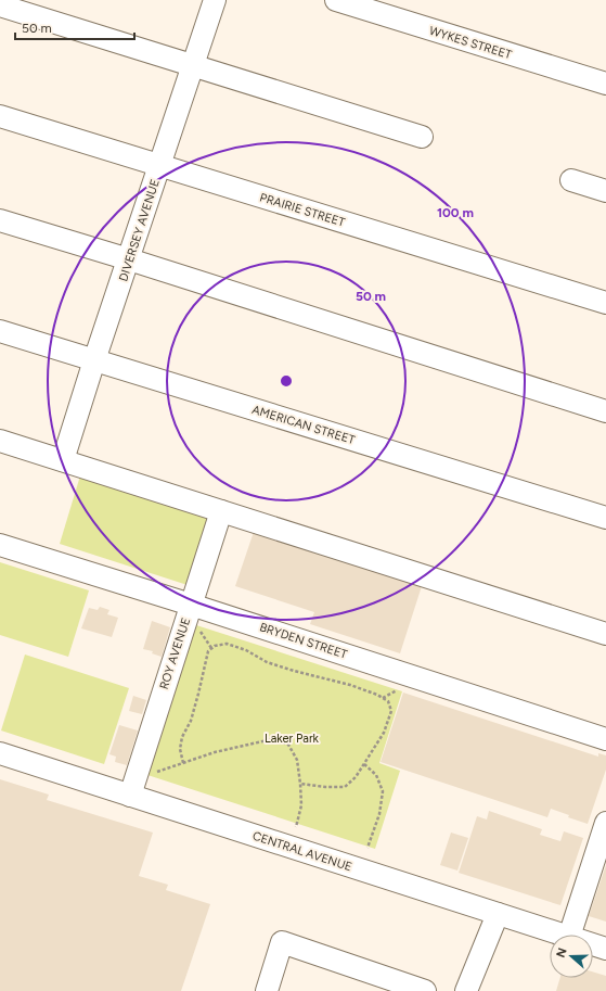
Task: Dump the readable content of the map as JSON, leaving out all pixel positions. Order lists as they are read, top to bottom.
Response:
{
  "streets": {
    "street": [
      "WYKES STREET",
      "PRAIRIE STREET",
      "DIVERSEY AVENUE",
      "AMERICAN STREET",
      "BRYDEN STREET",
      "ROY AVENUE",
      "CENTRAL AVENUE"
    ]
  },
  "crossings": [
    ["PRAIRIE STREET", "DIVERSEY AVENUE"],
    ["DIVERSEY AVENUE", "AMERICAN STREET"],
    ["BRYDEN STREET", "ROY AVENUE"],
    ["ROY AVENUE", "CENTRAL AVENUE"]
  ],
  "parks": ["Laker Park"],
  "scale_bar": "50 m",
  "north": "left",
  "rings": ["100 m", "50 m"]
}
